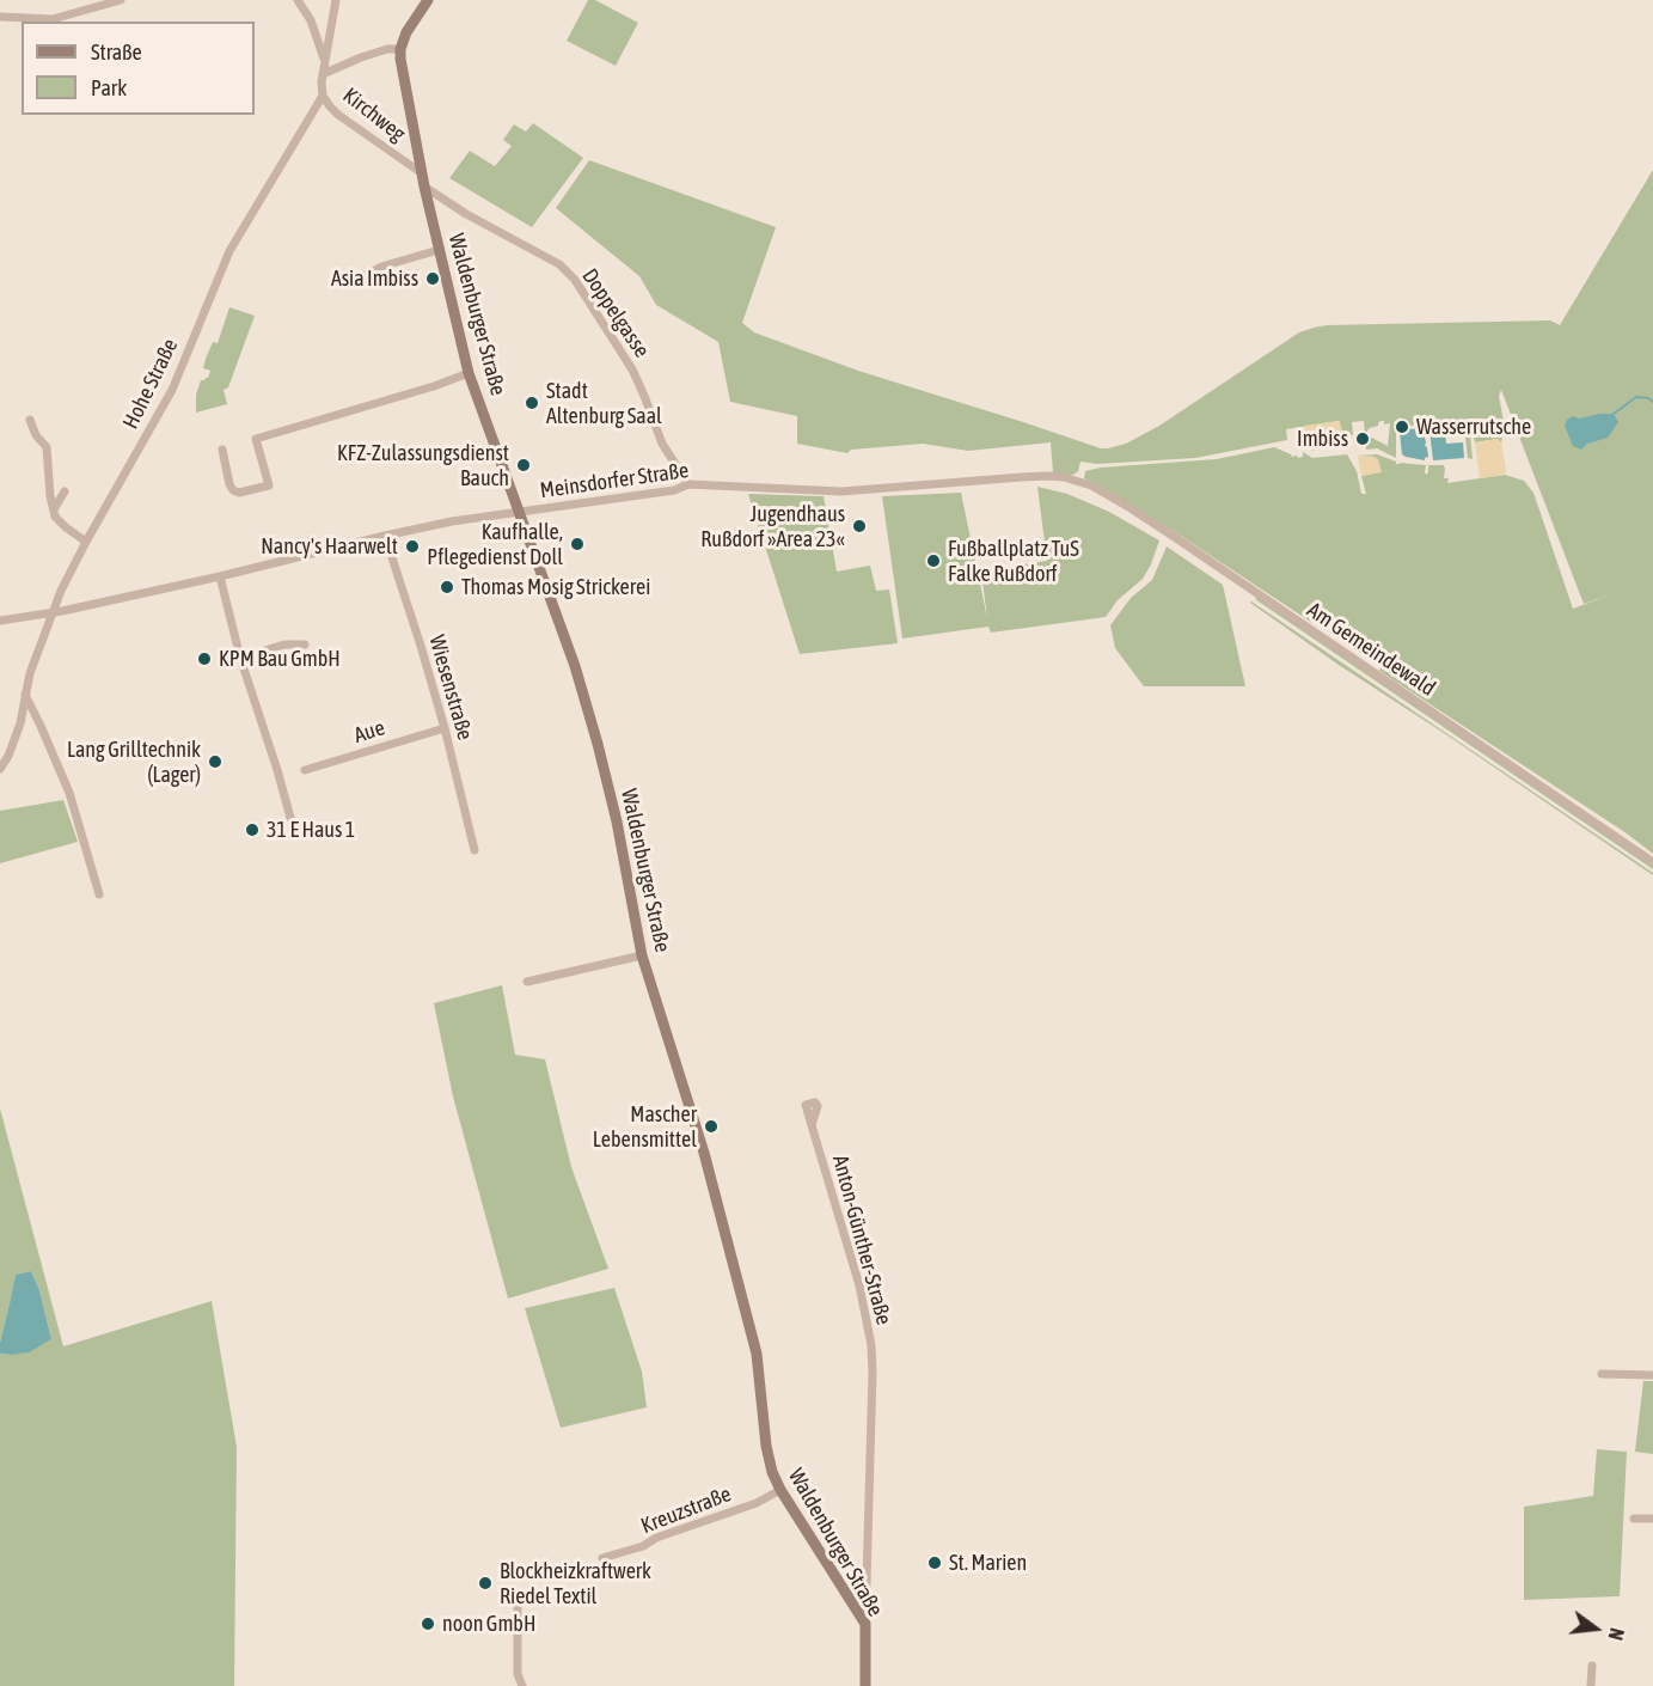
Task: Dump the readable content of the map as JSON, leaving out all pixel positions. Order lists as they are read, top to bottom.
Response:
{
  "streets": {
    "main road": ["Waldenburger Straße"],
    "street": [
      "Kirchweg",
      "Doppelgasse",
      "Hohe Straße",
      "Meinsdorfer Straße",
      "Am Gemeindewald",
      "Wiesenstraße",
      "Aue",
      "Anton-Günther-Straße",
      "Kreuzstraße"
    ]
  },
  "crossings": [
    ["Kirchweg", "Waldenburger Straße"],
    ["Kirchweg", "Hohe Straße"],
    ["Doppelgasse", "Waldenburger Straße"],
    ["Doppelgasse", "Meinsdorfer Straße"],
    ["Waldenburger Straße", "Meinsdorfer Straße"],
    ["Waldenburger Straße", "Anton-Günther-Straße"],
    ["Waldenburger Straße", "Kreuzstraße"],
    ["Hohe Straße", "Meinsdorfer Straße"],
    ["Meinsdorfer Straße", "Am Gemeindewald"],
    ["Meinsdorfer Straße", "Wiesenstraße"],
    ["Wiesenstraße", "Aue"]
  ],
  "places": [
    "Asia Imbiss",
    "Stadt Altenburg Saal",
    "Wasserrutsche",
    "Imbiss",
    "KFZ-Zulassungsdienst Bauch",
    "Jugendhaus Rußdorf »Area 23«",
    "Kaufhalle, Pflegedienst Doll",
    "Nancy's Haarwelt",
    "Fußballplatz TuS Falke Rußdorf",
    "Thomas Mosig Strickerei",
    "KPM Bau GmbH",
    "Lang Grilltechnik (Lager)",
    "31 E Haus 1",
    "Mascher Lebensmittel",
    "St. Marien",
    "Blockheizkraftwerk Riedel Textil",
    "noon GmbH"
  ],
  "legend": ["Straße", "Park"],
  "north": "right"
}
